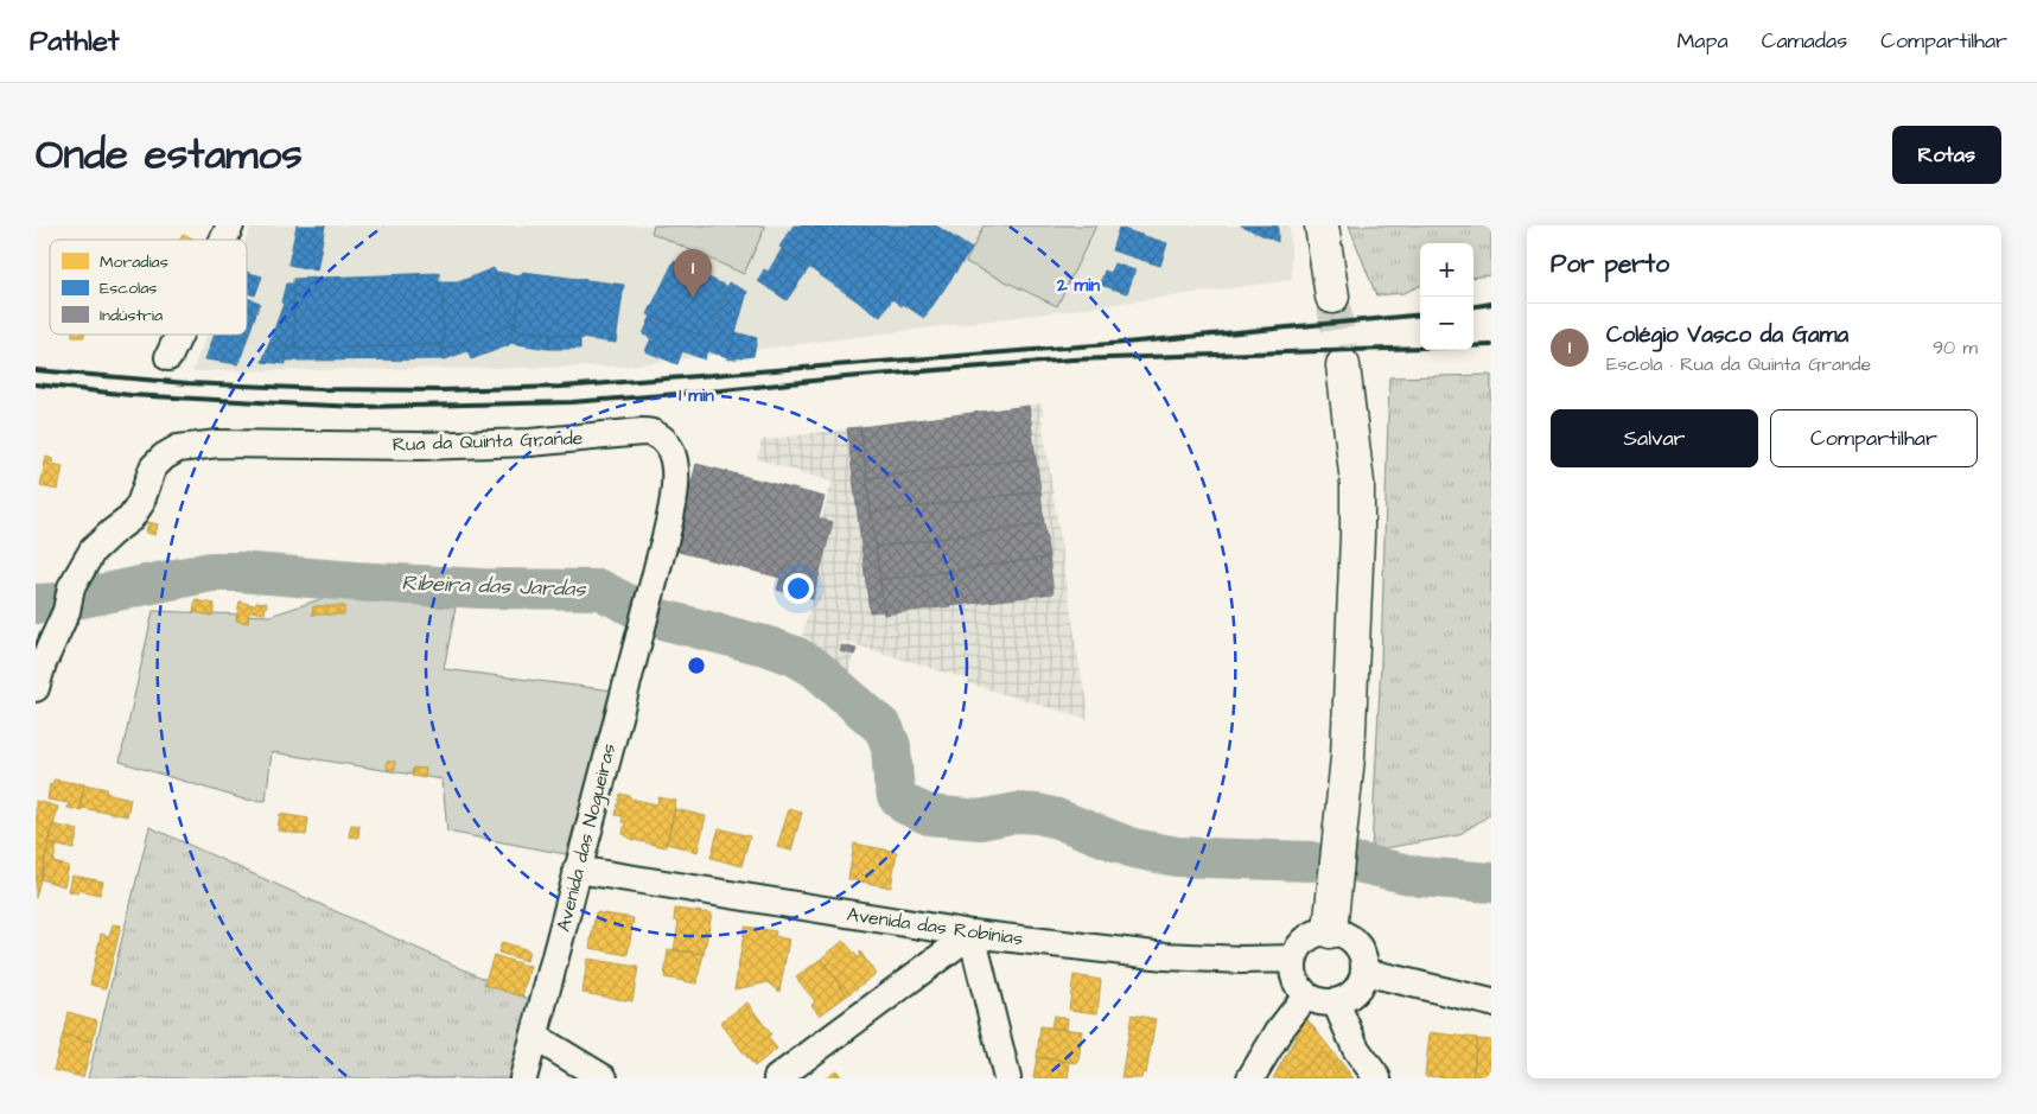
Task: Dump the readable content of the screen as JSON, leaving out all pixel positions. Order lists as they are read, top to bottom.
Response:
{
  "streets": {
    "street": ["Rua da Quinta Grande", "Avenida das Nogueiras", "Avenida das Robínias"]
  },
  "crossings": [
    ["Rua da Quinta Grande", "Avenida das Nogueiras"],
    ["Avenida das Nogueiras", "Avenida das Robínias"]
  ],
  "water": ["Ribeira das Jardas"],
  "legend": ["Moradias", "Escolas", "Indústria"],
  "page": {
    "header": "Pathlet",
    "nav": ["Mapa", "Camadas", "Compartilhar"],
    "title": "Onde estamos",
    "buttons": [
      "Rotas",
      ["Salvar", "Compartilhar"]
    ],
    "heading": "Por perto",
    "map_buttons": ["+", "−"],
    "pins": "1",
    "list": [
      {
        "mark": "1",
        "name": "Colégio Vasco da Gama",
        "note": "Escola · Rua da Quinta Grande",
        "value": "90 m"
      }
    ]
  },
  "rings": ["2 min", "1 min"]
}
